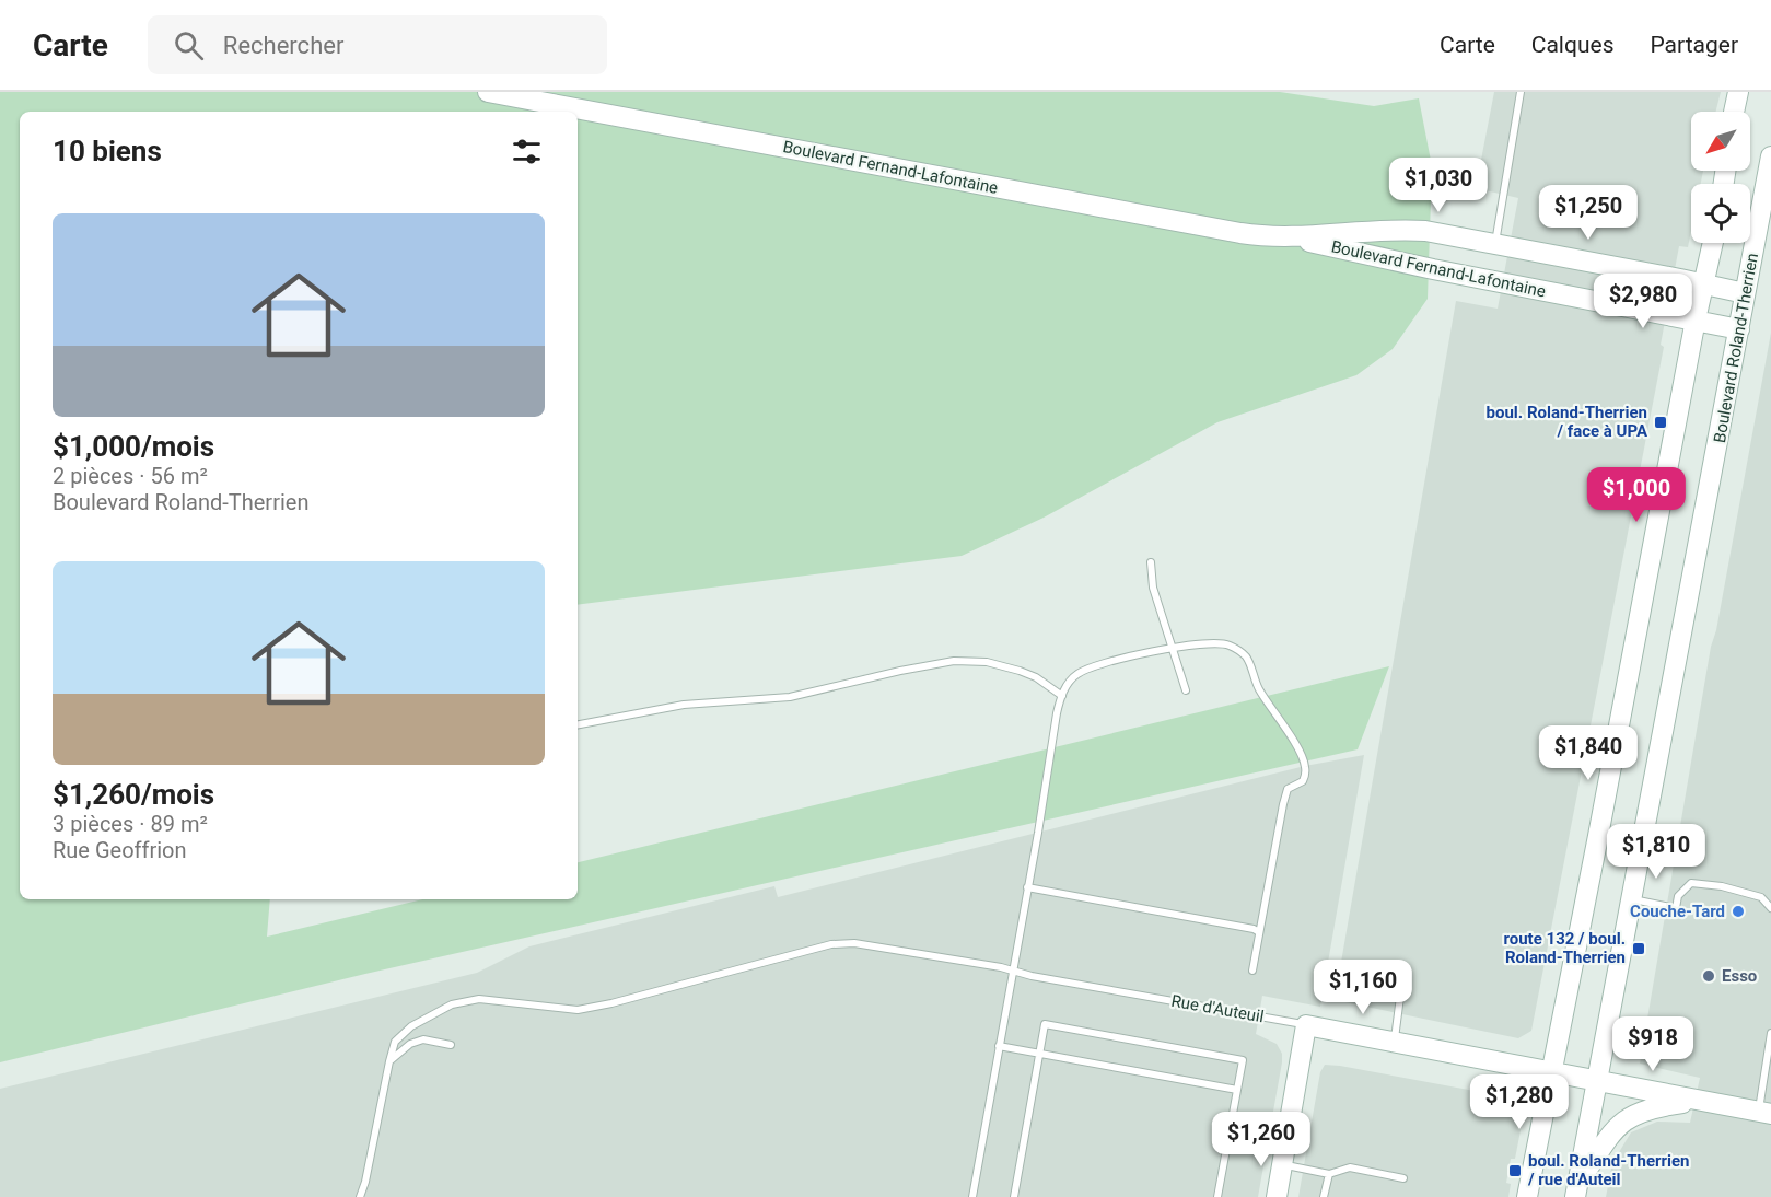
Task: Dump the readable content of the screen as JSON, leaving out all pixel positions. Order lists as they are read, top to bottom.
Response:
{
  "streets": {
    "street": ["Boulevard Fernand-Lafontaine", "Boulevard Roland-Therrien", "Rue d'Auteuil"]
  },
  "crossings": [
    ["Boulevard Fernand-Lafontaine", "Boulevard Roland-Therrien"],
    ["Boulevard Roland-Therrien", "Rue d'Auteuil"]
  ],
  "places": {
    "transit": ["boul. Roland-Therrien / face à UPA", "route 132 / boul. Roland-Therrien", "boul. Roland-Therrien / rue d'Auteil"],
    "other": ["Couche-Tard", "Esso"]
  },
  "north": "bottom left",
  "page": {
    "header": "Carte",
    "search": "Rechercher",
    "nav": ["Carte", "Calques", "Partager"],
    "heading": "10 biens",
    "price": [
      "$1,030",
      "$1,250",
      "$2,980",
      "$1,000",
      "$1,840",
      "$1,810",
      "$1,160",
      "$918",
      "$1,280",
      "$1,260"
    ],
    "list": [
      {
        "name": "$1,000/mois",
        "note": "2 pièces · 56 m² · Boulevard Roland-Therrien"
      },
      {
        "name": "$1,260/mois",
        "note": "3 pièces · 89 m² · Rue Geoffrion"
      }
    ]
  }
}
